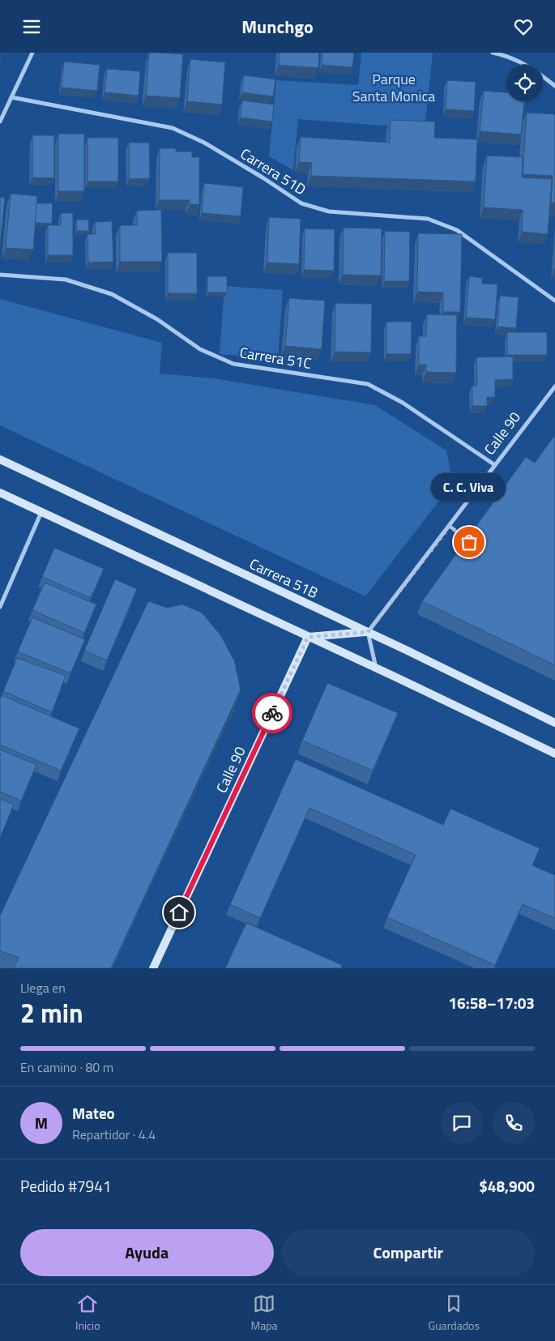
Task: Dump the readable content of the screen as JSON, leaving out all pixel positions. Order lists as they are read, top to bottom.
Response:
{
  "streets": {
    "main road": ["Calle 90", "Carrera 51B"],
    "street": ["Carrera 51D", "Carrera 51C"]
  },
  "crossings": [
    ["Carrera 51C", "Calle 90"],
    ["Calle 90", "Carrera 51B"]
  ],
  "parks": ["Parque Santa Monica"],
  "places": ["C. C. Viva"],
  "page": {
    "header": "Munchgo",
    "bubble": "C. C. Viva",
    "heading": ["2 min", "Llega en", "16:58–17:03"],
    "panel": [
      "Mateo",
      "Repartidor · 4.4",
      "Pedido #7941",
      "$48,900"
    ],
    "bar": "En camino · 80 m",
    "round": "M",
    "buttons": ["Ayuda", "Compartir"],
    "tabs": ["Inicio", "Mapa", "Guardados"]
  }
}
